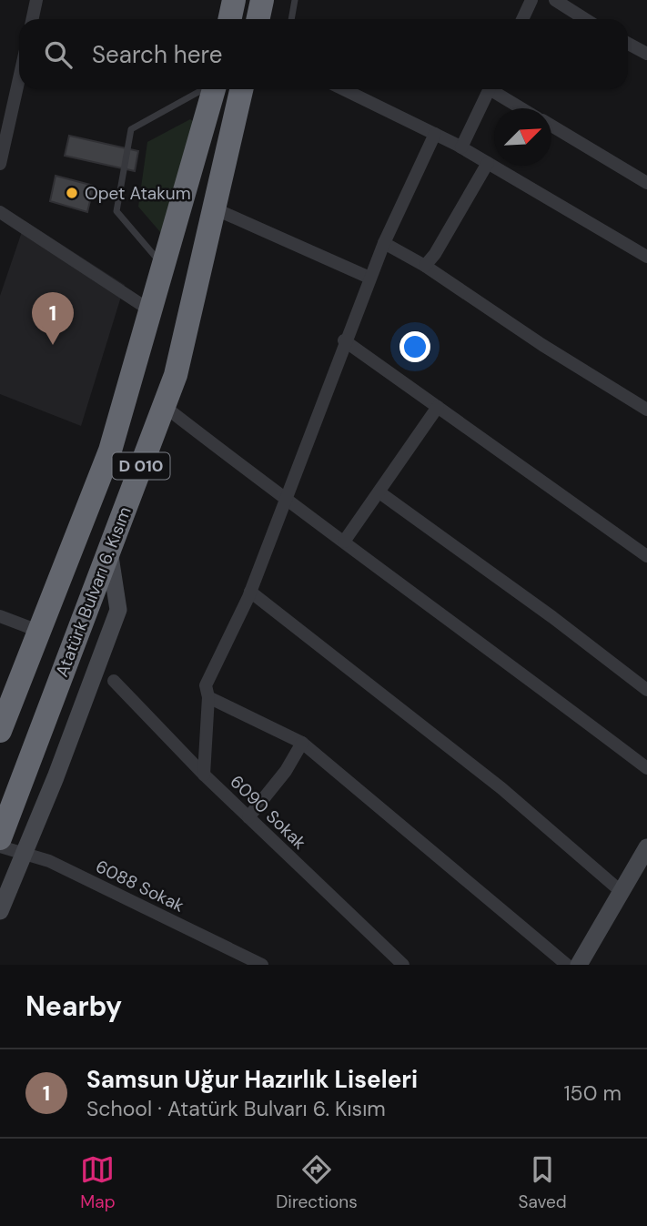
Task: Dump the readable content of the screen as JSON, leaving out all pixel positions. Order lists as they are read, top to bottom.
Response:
{
  "streets": {
    "highway": ["D 010", "Atatürk Bulvarı 6. Kısım"],
    "street": ["6090 Sokak", "6088 Sokak"]
  },
  "places": ["Opet Atakum"],
  "north": "top right",
  "page": {
    "search": "Search here",
    "pins": "1",
    "heading": "Nearby",
    "list": [
      {
        "mark": "1",
        "name": "Samsun Uğur Hazırlık Liseleri",
        "note": "School · Atatürk Bulvarı 6. Kısım",
        "value": "150 m"
      }
    ],
    "nav": ["Map", "Directions", "Saved"]
  }
}
